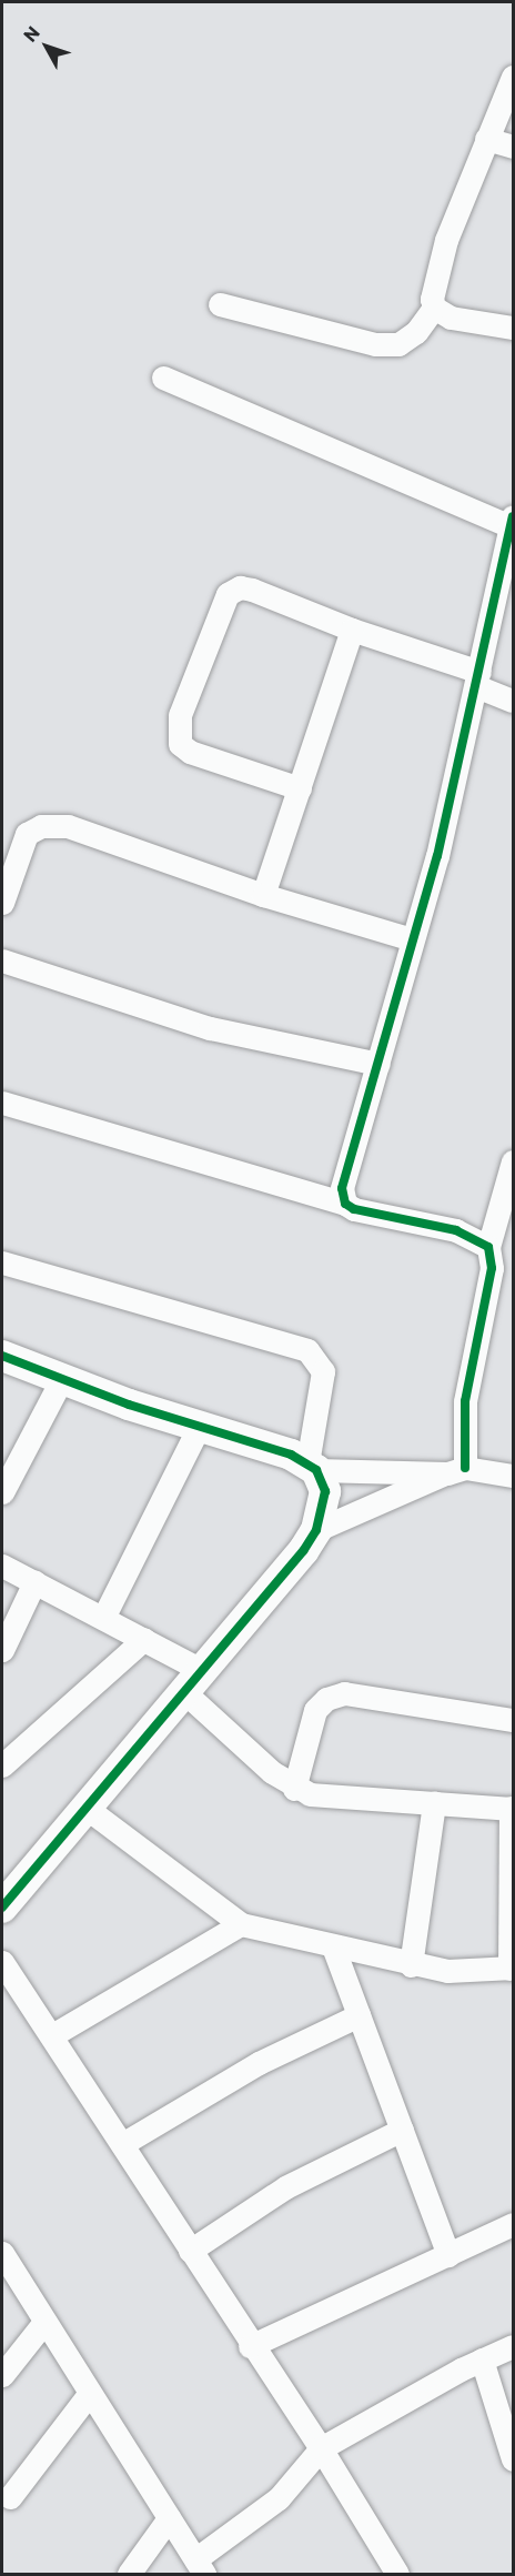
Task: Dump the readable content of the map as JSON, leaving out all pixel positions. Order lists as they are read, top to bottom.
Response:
{
  "north": "top left"
}
